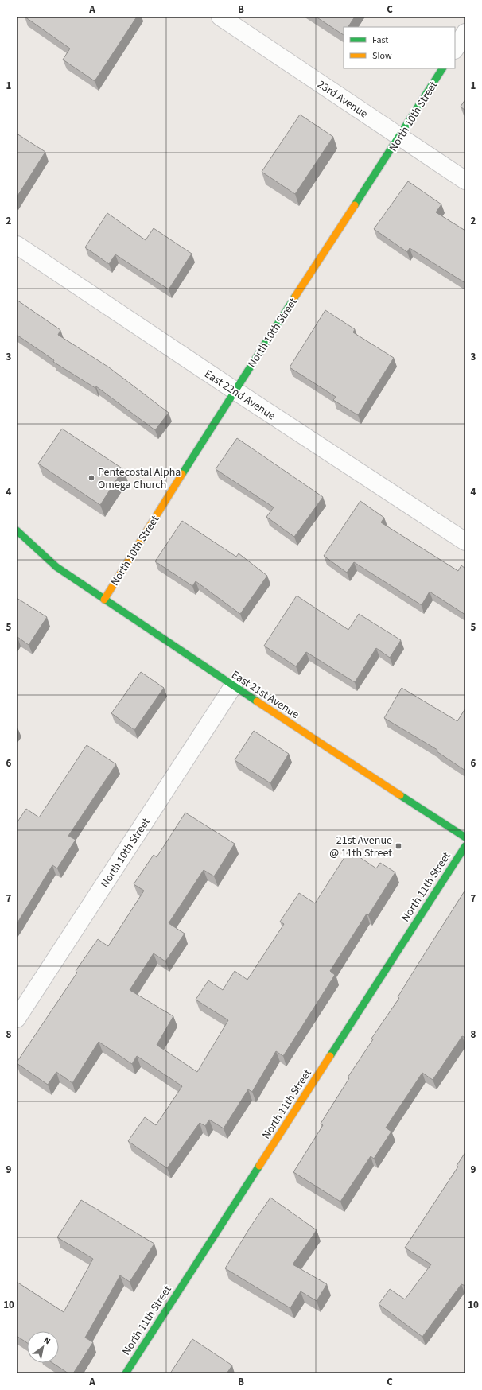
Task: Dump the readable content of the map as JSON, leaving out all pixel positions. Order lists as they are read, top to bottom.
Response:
{
  "streets": {
    "street": [
      "23rd Avenue",
      "North 10th Street",
      "East 22nd Avenue",
      "East 21st Avenue",
      "North 11th Street"
    ]
  },
  "crossings": [
    ["23rd Avenue", "North 10th Street"],
    ["North 10th Street", "East 22nd Avenue"],
    ["North 10th Street", "East 21st Avenue"]
  ],
  "places": {
    "other": ["Pentecostal Alpha Omega Church"],
    "transit": ["21st Avenue @ 11th Street"]
  },
  "legend": ["Fast", "Slow"],
  "north": "top right",
  "grid": {
    "columns": ["A", "B", "C"],
    "rows": [
      "1",
      "2",
      "3",
      "4",
      "5",
      "6",
      "7",
      "8",
      "9",
      "10"
    ]
  }
}
